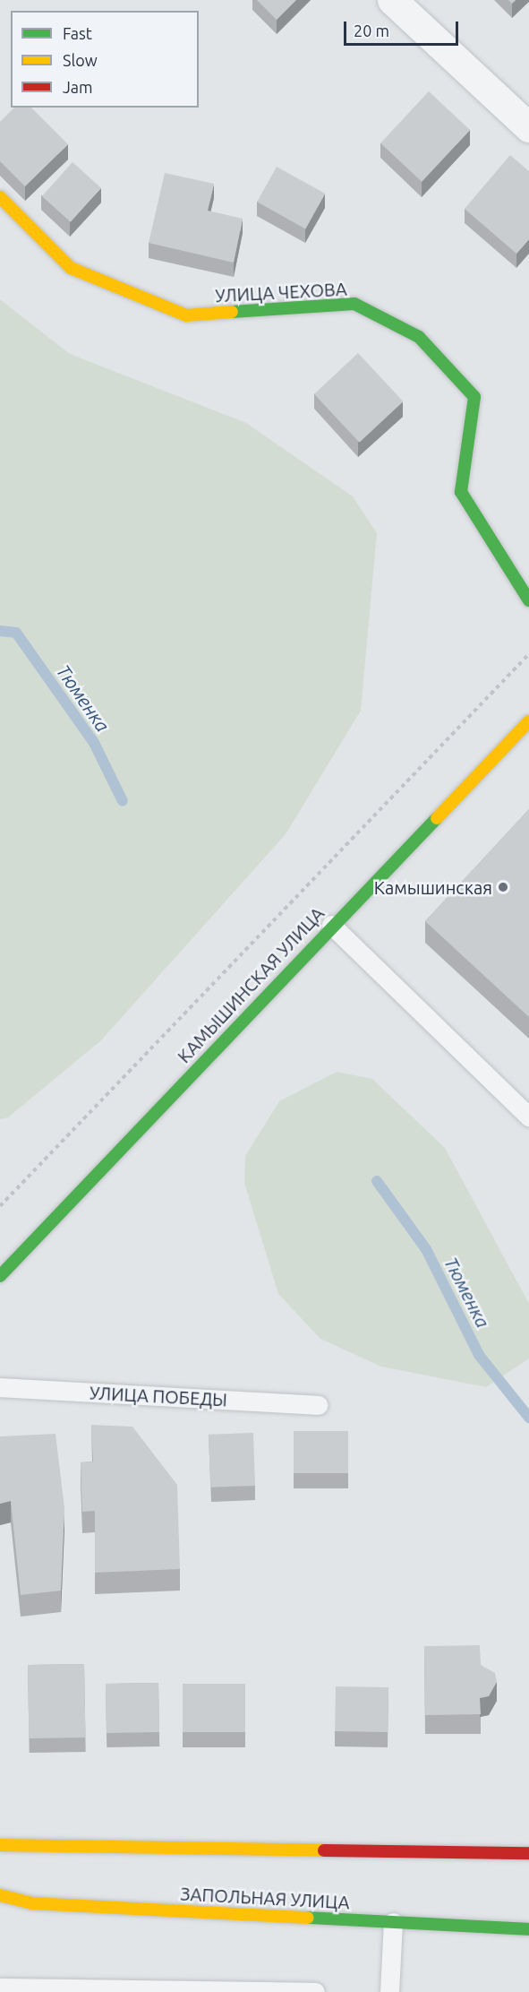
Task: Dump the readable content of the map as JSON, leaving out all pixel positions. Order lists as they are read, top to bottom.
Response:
{
  "streets": {
    "street": ["УЛИЦА ЧЕХОВА", "КАМЫШИНСКАЯ УЛИЦА", "ЗАПОЛЬНАЯ УЛИЦА"],
    "lane": ["УЛИЦА ПОБЕДЫ"]
  },
  "water": ["Тюменка"],
  "places": ["Камышинская"],
  "legend": ["Fast", "Slow", "Jam"],
  "scale_bar": "20 m"
}
